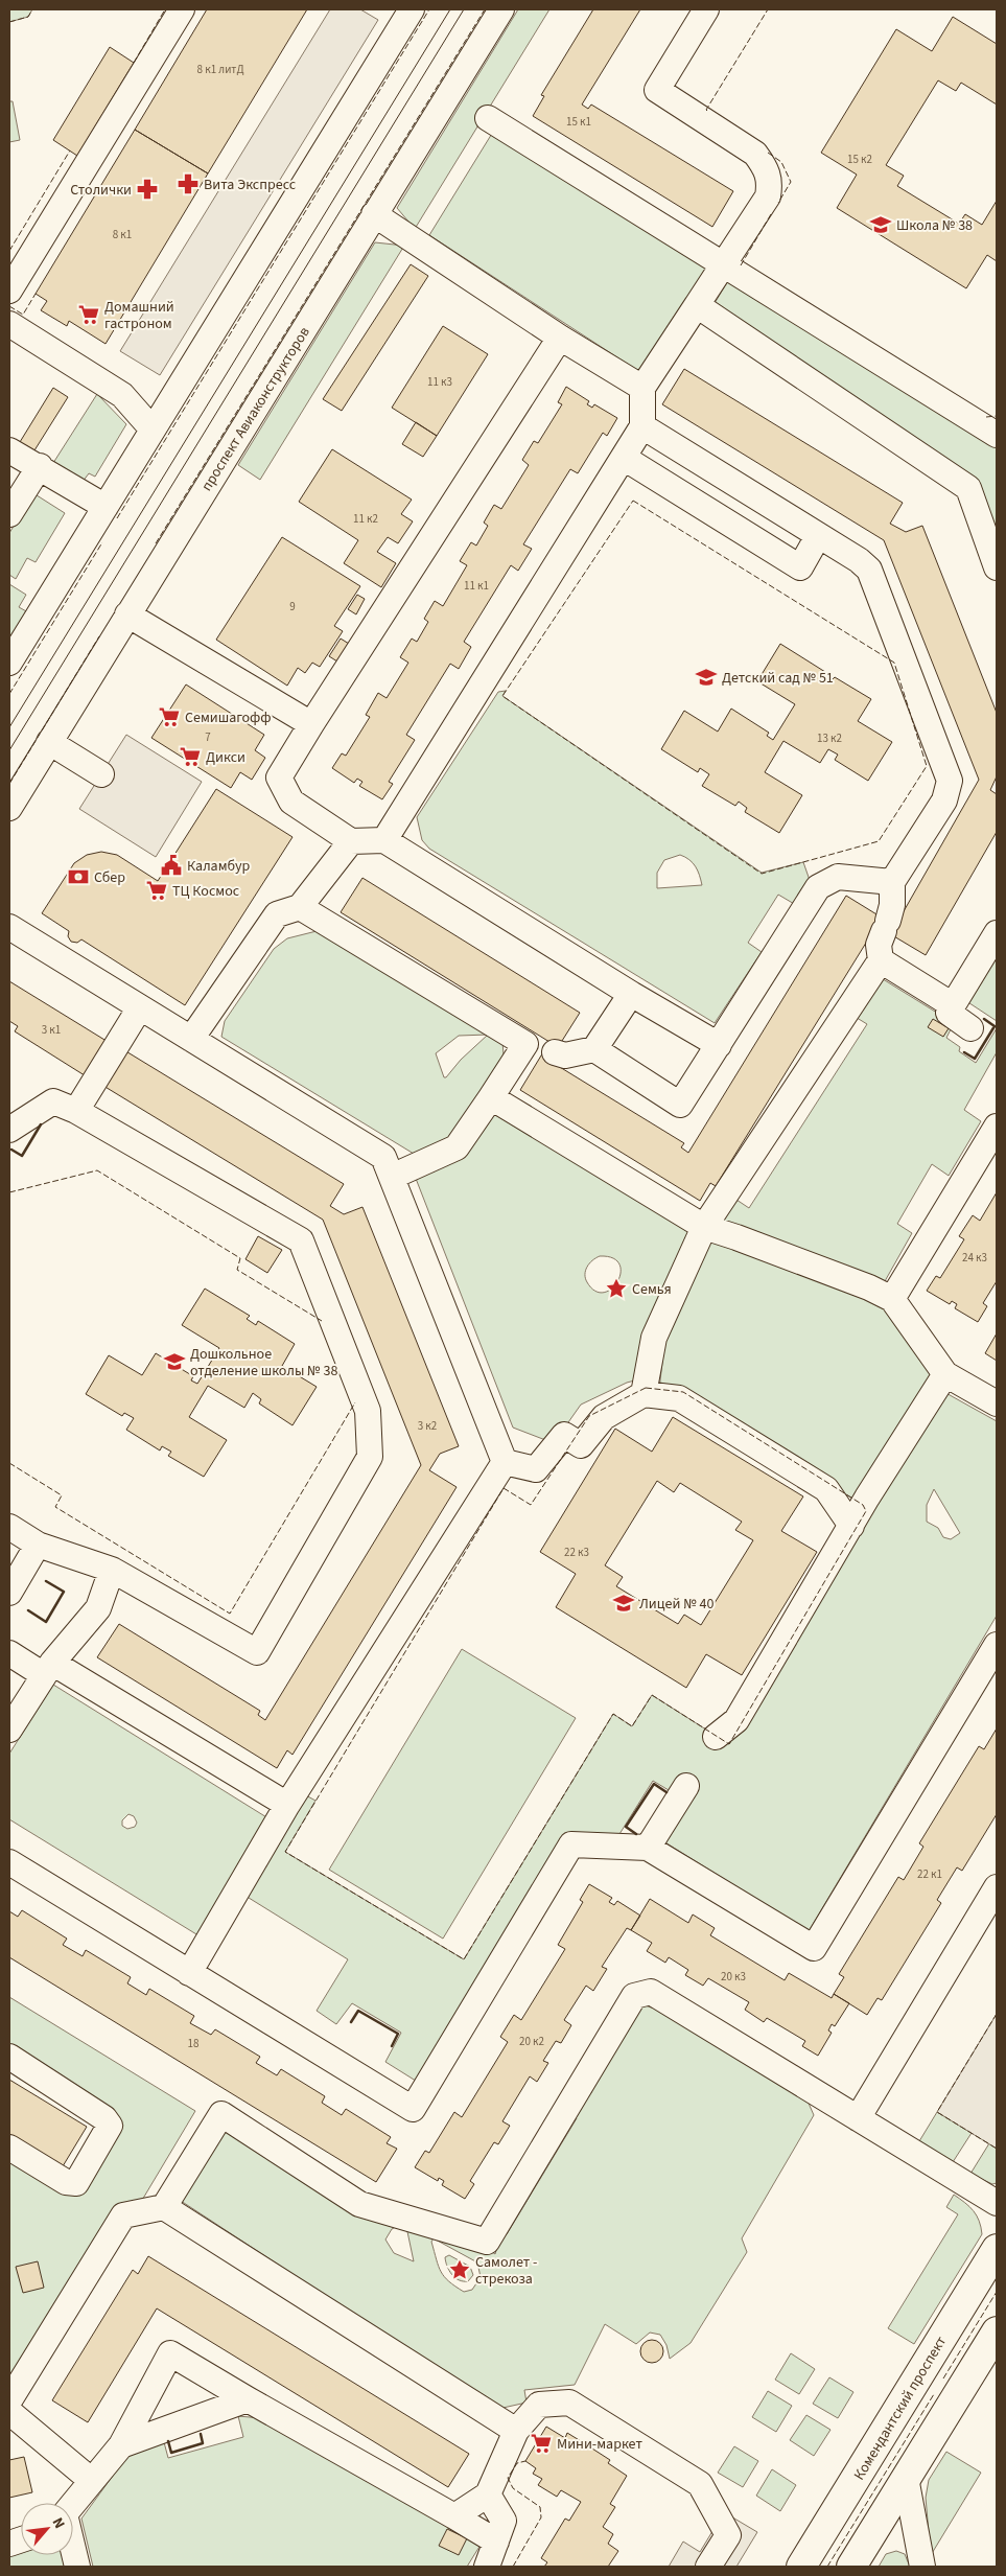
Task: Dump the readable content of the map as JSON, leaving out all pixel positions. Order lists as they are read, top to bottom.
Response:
{
  "streets": {
    "main road": ["Комендантский проспект"],
    "street": ["проспект Авиаконструкторов"]
  },
  "places": {
    "pharmacy": ["Вита Экспресс", "Столички"],
    "school or university": [
      "Школа № 38",
      "Детский сад № 51",
      "Дошкольное отделение школы № 38",
      "Лицей № 40"
    ],
    "supermarket": [
      "Домашний гастроном",
      "Семишагофф",
      "Дикси",
      "ТЦ Космос",
      "Мини-маркет"
    ],
    "public building": ["Каламбур"],
    "bank": ["Сбер"],
    "place": ["Семья", "Самолет - стрекоза"]
  },
  "house_numbers": [
    "8 к1 литД",
    "15 к1",
    "15 к2",
    "8 к1",
    "11 к3",
    "11 к2",
    "11 к1",
    "9",
    "7",
    "13 к2",
    "3 к1",
    "24 к3",
    "3 к2",
    "22 к3",
    "22 к1",
    "20 к3",
    "20 к2",
    "18"
  ],
  "north": "top right"
}
